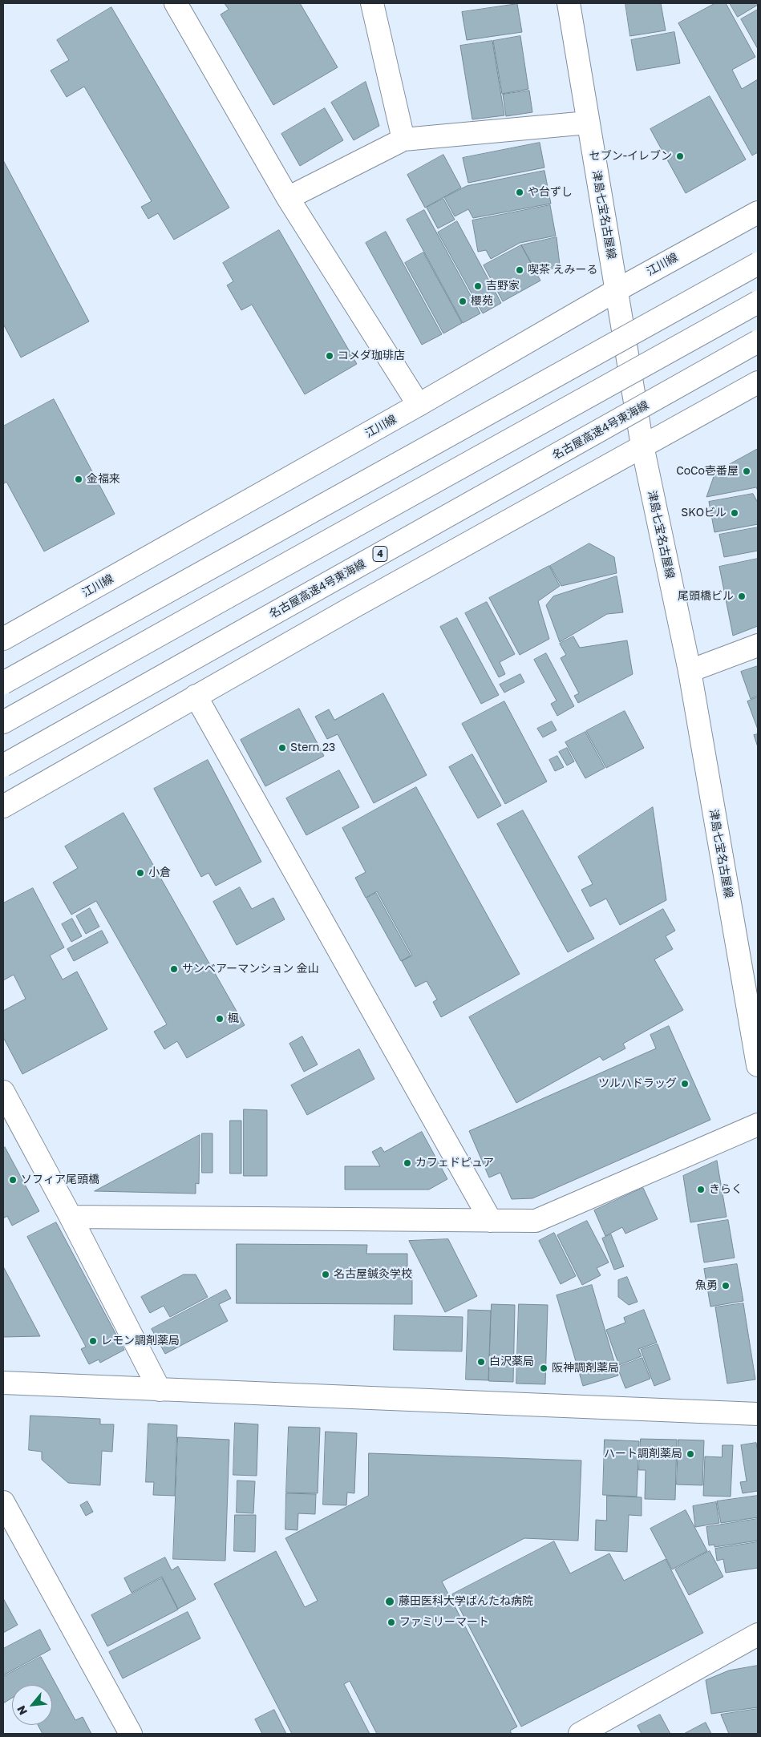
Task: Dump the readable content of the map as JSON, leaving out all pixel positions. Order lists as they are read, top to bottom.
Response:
{
  "streets": {
    "main road": [
      "津島七宝名古屋線",
      "江川線",
      "名古屋高速4号東海線",
      "4"
    ]
  },
  "crossings": [
    ["津島七宝名古屋線", "江川線"]
  ],
  "places": [
    "セブン-イレブン",
    "や台ずし",
    "喫茶 えみーる",
    "吉野家",
    "櫻苑",
    "コメダ珈琲店",
    "CoCo壱番屋",
    "金福来",
    "SKOビル",
    "尾頭橋ビル",
    "Stern 23",
    "小倉",
    "サンベアーマンション 金山",
    "楓",
    "ツルハドラッグ",
    "カフェドピュア",
    "ソフィア尾頭橋",
    "きらく",
    "名古屋鍼灸学校",
    "魚勇",
    "レモン調剤薬局",
    "白沢薬局",
    "阪神調剤薬局",
    "ハート調剤薬局",
    "藤田医科大学ばんたね病院",
    "ファミリーマート"
  ],
  "north": "bottom left"
}
